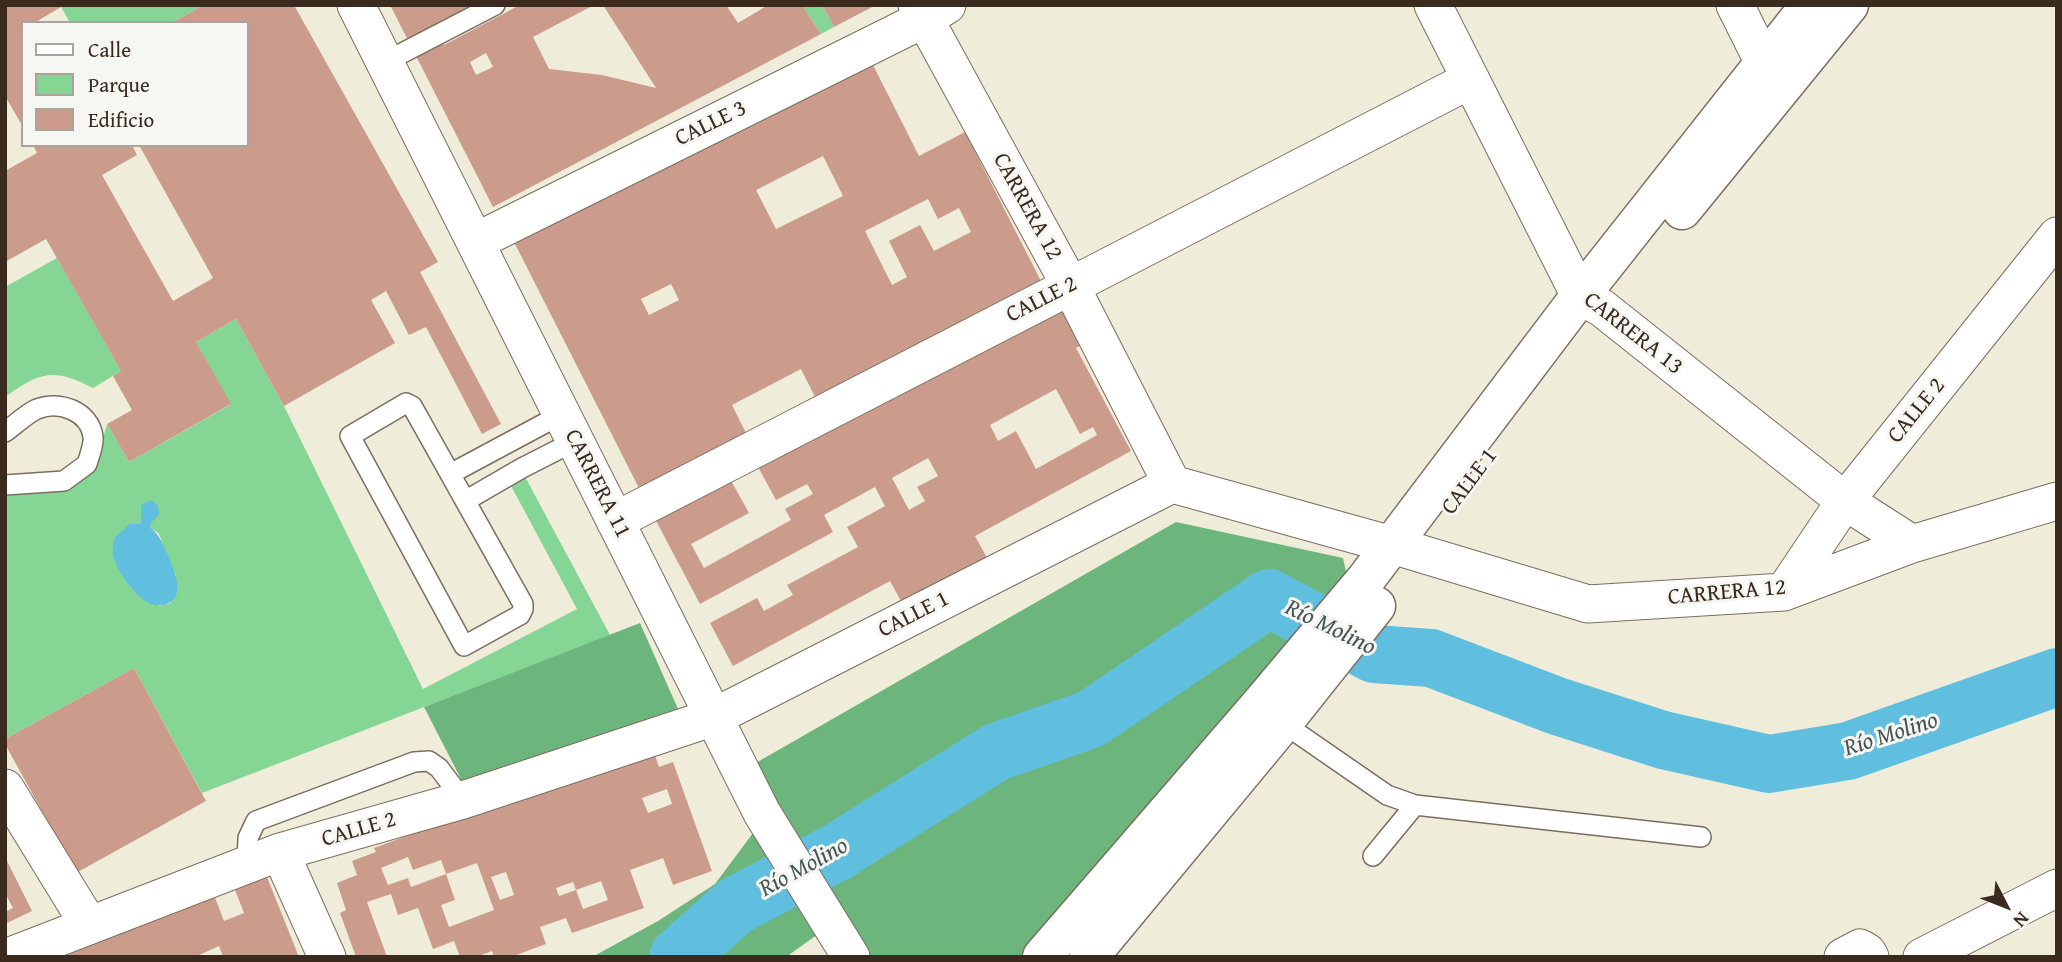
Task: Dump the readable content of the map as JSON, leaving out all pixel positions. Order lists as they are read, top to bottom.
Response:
{
  "streets": {
    "main road": ["CALLE 1"],
    "street": [
      "CALLE 3",
      "CARRERA 12",
      "CALLE 2",
      "CARRERA 13",
      "CARRERA 11"
    ]
  },
  "crossings": [
    ["CALLE 3", "CARRERA 12"],
    ["CALLE 3", "CARRERA 11"],
    ["CARRERA 12", "CALLE 2"],
    ["CARRERA 12", "CARRERA 13"],
    ["CARRERA 12", "CALLE 1"],
    ["CALLE 2", "CARRERA 13"],
    ["CALLE 2", "CALLE 1"],
    ["CALLE 2", "CARRERA 11"],
    ["CARRERA 13", "CALLE 1"],
    ["CALLE 1", "CARRERA 11"]
  ],
  "water": ["Río Molino"],
  "legend": ["Calle", "Parque", "Edificio"],
  "north": "bottom right"
}
